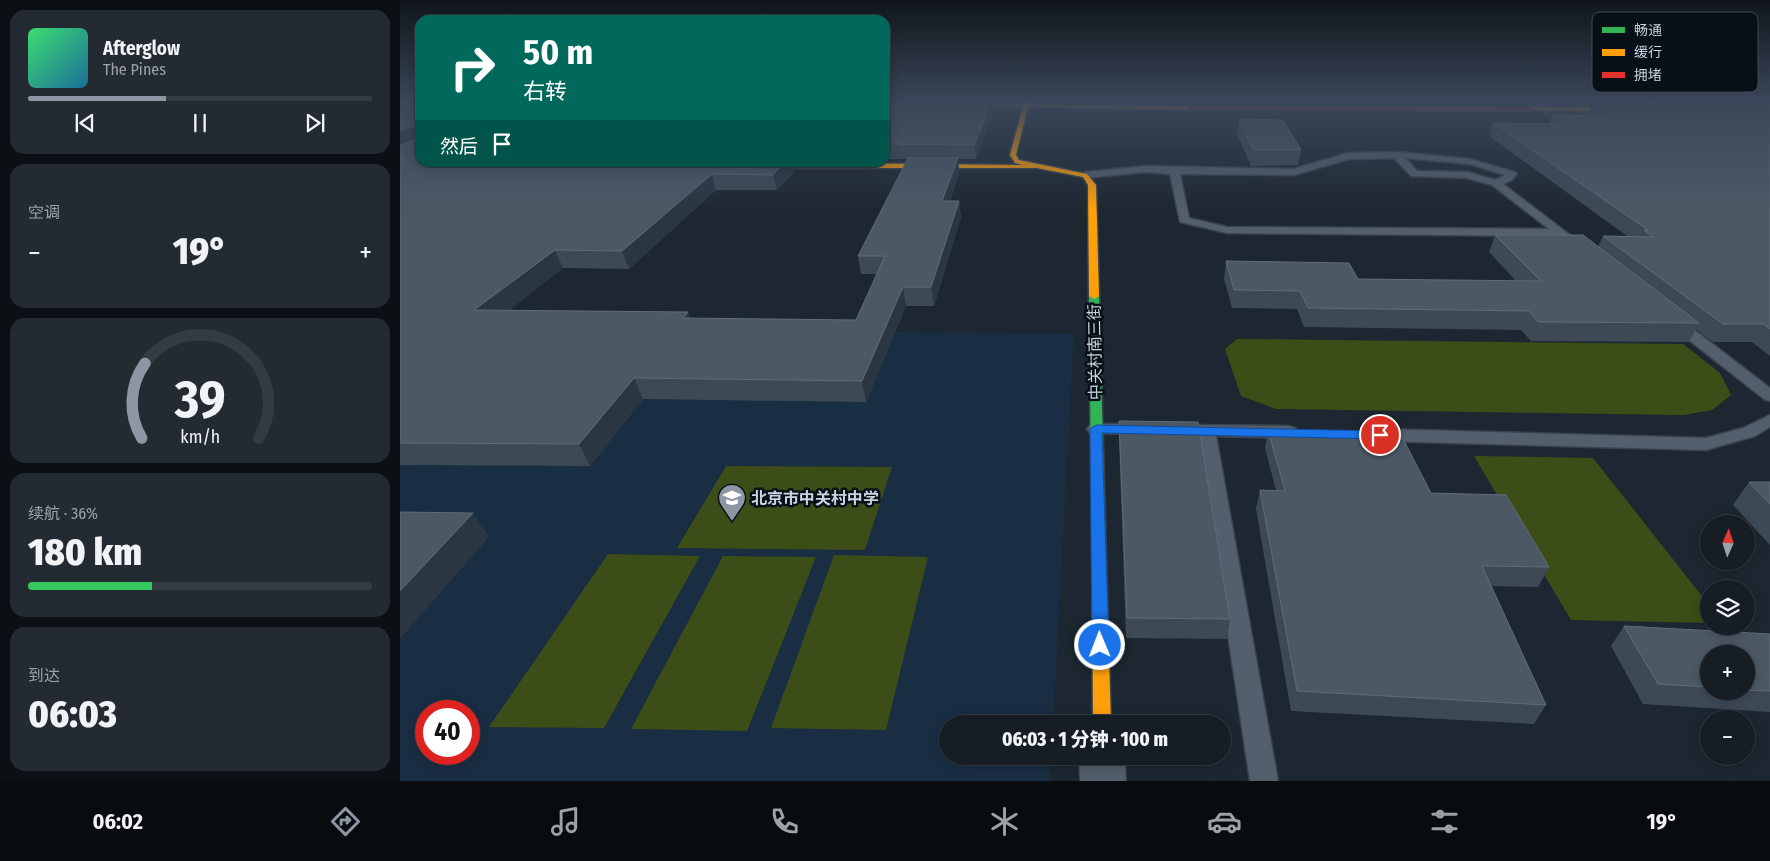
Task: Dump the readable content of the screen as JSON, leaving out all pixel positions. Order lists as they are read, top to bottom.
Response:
{
  "streets": {
    "street": ["中关村南三街"]
  },
  "places": {
    "school or university": ["北京市中关村中学"]
  },
  "legend": ["畅通", "缓行", "拥堵"],
  "north": "top",
  "page": {
    "turn": ["50 m", "右转"],
    "song": ["Afterglow", "The Pines"],
    "then": "然后",
    "tile": [
      "空调",
      ["续航 · 36%", "180 km"],
      ["到达", "06:03"]
    ],
    "heat": ["−", "19°", "+"],
    "map_buttons": ["+", "−"],
    "limit": "40",
    "trip": "06:03 · 1 分钟 · 100 m",
    "tabs": ["06:02", "19°"],
    "gauge": ["39", "km/h"]
  }
}
